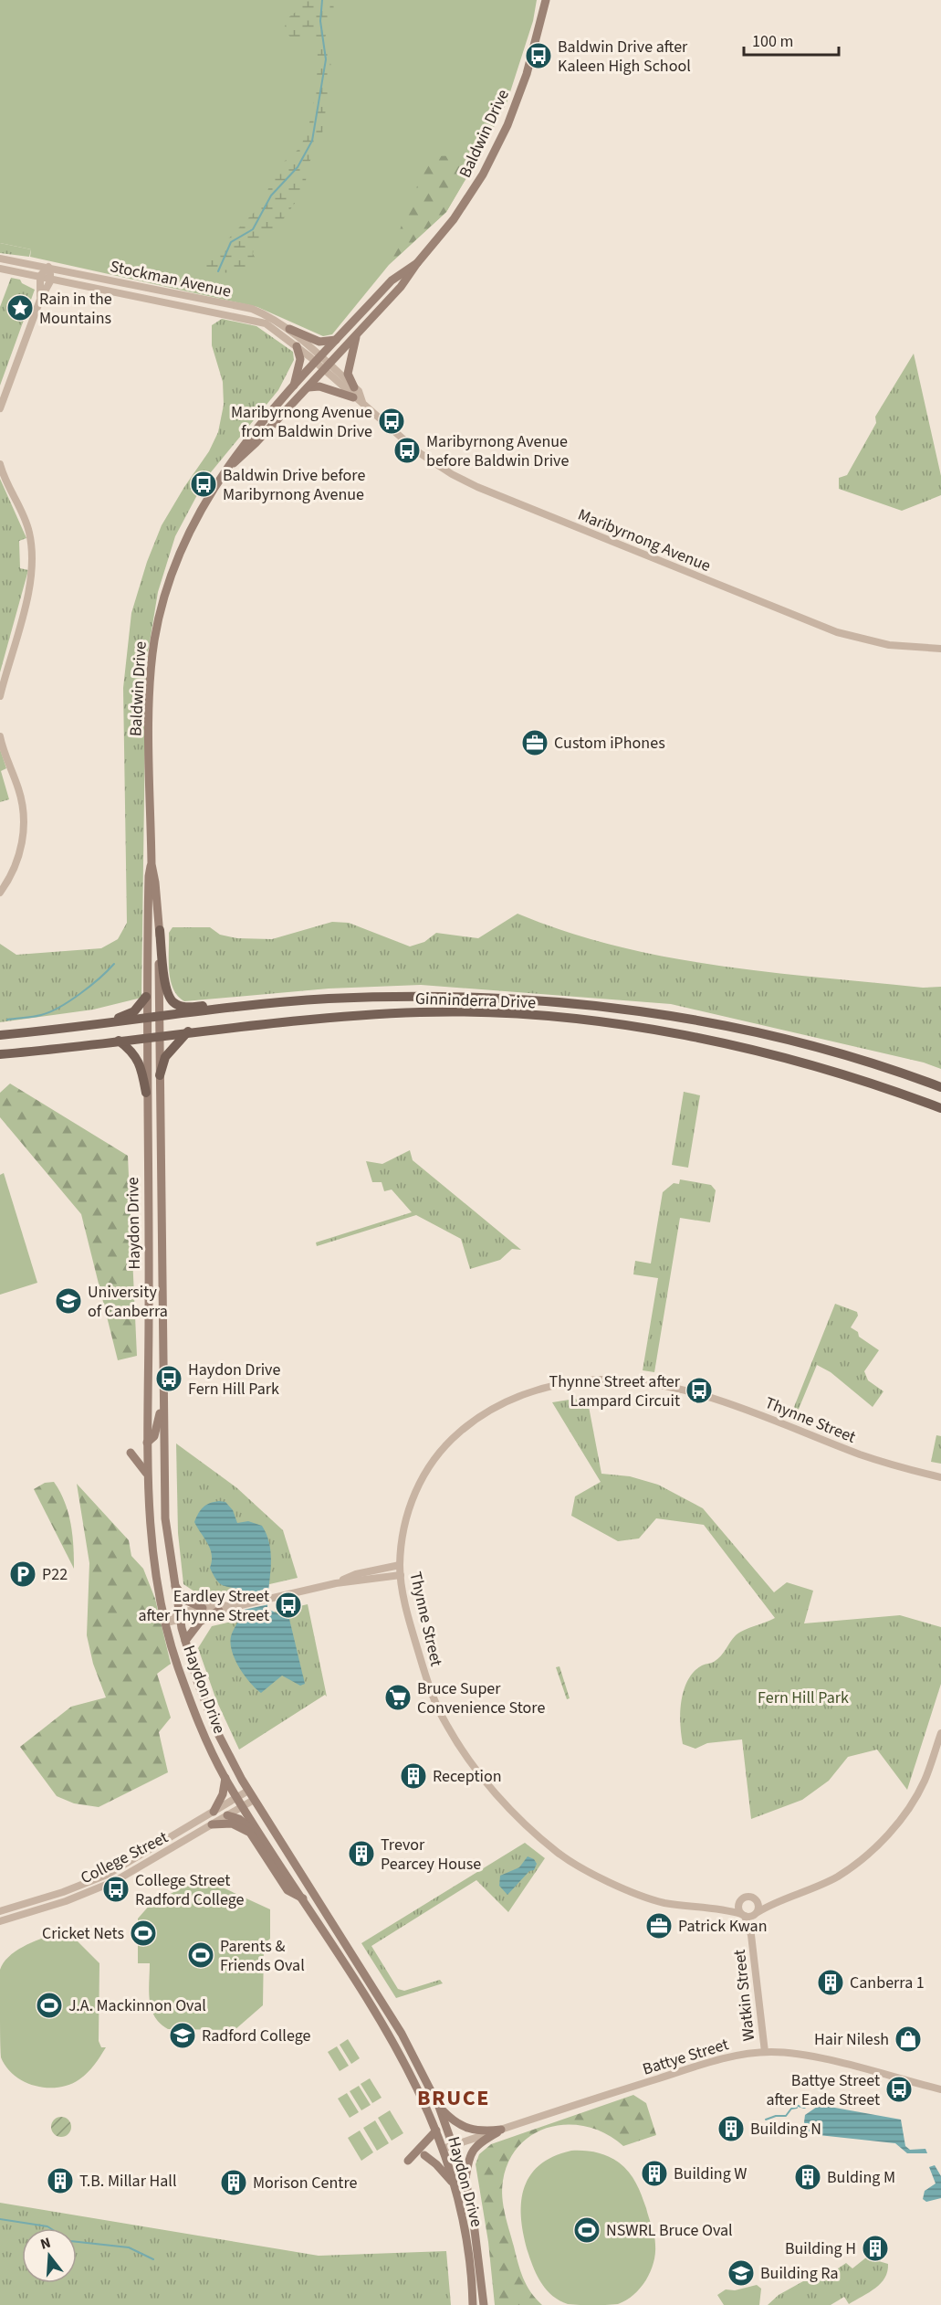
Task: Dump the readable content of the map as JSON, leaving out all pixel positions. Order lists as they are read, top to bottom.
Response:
{
  "streets": {
    "main road": ["Baldwin Drive", "Ginninderra Drive", "Haydon Drive"],
    "street": [
      "Stockman Avenue",
      "Maribyrnong Avenue",
      "Thynne Street",
      "College Street",
      "Watkin Street",
      "Battye Street"
    ]
  },
  "crossings": [
    ["Baldwin Drive", "Stockman Avenue"],
    ["Baldwin Drive", "Maribyrnong Avenue"],
    ["Baldwin Drive", "Ginninderra Drive"],
    ["Baldwin Drive", "Haydon Drive"],
    ["Ginninderra Drive", "Haydon Drive"],
    ["Haydon Drive", "College Street"],
    ["Haydon Drive", "Battye Street"],
    ["Thynne Street", "Watkin Street"],
    ["Watkin Street", "Battye Street"]
  ],
  "districts": ["BRUCE"],
  "parks": ["Fern Hill Park"],
  "places": {
    "bus stop": [
      "Baldwin Drive after Kaleen High School",
      "Maribyrnong Avenue from Baldwin Drive",
      "Maribyrnong Avenue before Baldwin Drive",
      "Baldwin Drive before Maribyrnong Avenue",
      "Haydon Drive Fern Hill Park",
      "Thynne Street after Lampard Circuit",
      "Eardley Street after Thynne Street",
      "College Street Radford College",
      "Battye Street after Eade Street"
    ],
    "place": ["Rain in the Mountains"],
    "office": ["Custom iPhones", "Patrick Kwan"],
    "school or university": ["University of Canberra", "Radford College", "Building Ra"],
    "parking": ["P22"],
    "supermarket": ["Bruce Super Convenience Store"],
    "building": [
      "Reception",
      "Trevor Pearcey House",
      "Canberra 1",
      "Building N",
      "Building W",
      "Bulding M",
      "T.B. Millar Hall",
      "Morison Centre",
      "Building H"
    ],
    "sports": [
      "Cricket Nets",
      "Parents & Friends Oval",
      "J.A. Mackinnon Oval",
      "NSWRL Bruce Oval"
    ],
    "shop": ["Hair Nilesh"]
  },
  "scale_bar": "100 m",
  "north": "top"
}
